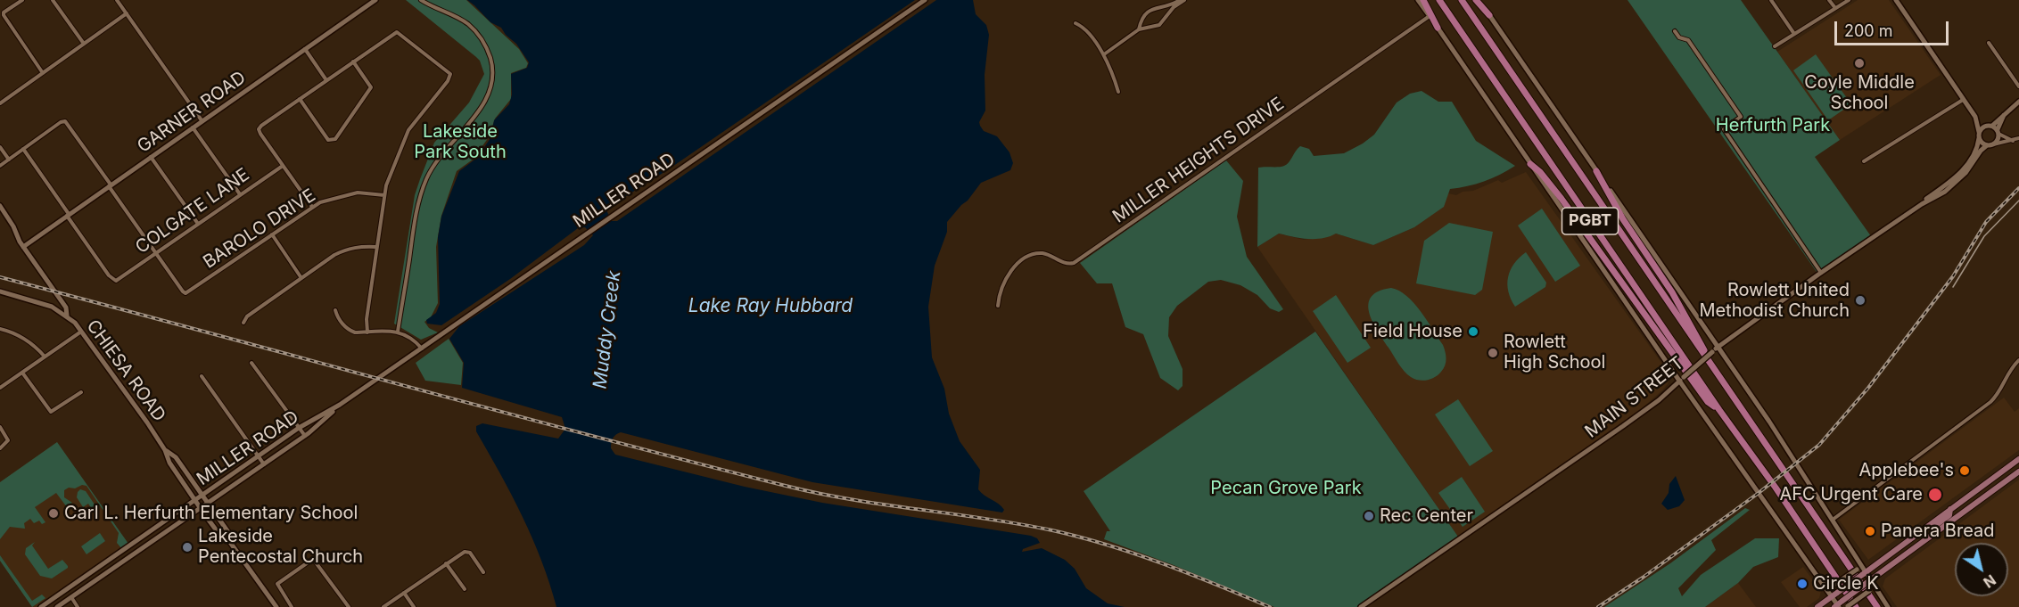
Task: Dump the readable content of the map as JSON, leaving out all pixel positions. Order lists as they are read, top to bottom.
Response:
{
  "streets": {
    "highway": ["PGBT"],
    "main road": [
      "GARNER ROAD",
      "MILLER ROAD",
      "CHIESA ROAD",
      "MAIN STREET"
    ],
    "street": ["MILLER HEIGHTS DRIVE", "COLGATE LANE", "BAROLO DRIVE"]
  },
  "crossings": [
    ["GARNER ROAD", "COLGATE LANE"],
    ["MILLER ROAD", "CHIESA ROAD"],
    ["COLGATE LANE", "BAROLO DRIVE"]
  ],
  "water": ["Lake Ray Hubbard", "Muddy Creek"],
  "parks": ["Herfurth Park", "Lakeside Park South", "Pecan Grove Park"],
  "places": [
    "Coyle Middle School",
    "Rowlett United Methodist Church",
    "Field House",
    "Rowlett High School",
    "Applebee's",
    "AFC Urgent Care",
    "Carl L. Herfurth Elementary School",
    "Rec Center",
    "Panera Bread",
    "Lakeside Pentecostal Church",
    "Circle K"
  ],
  "scale_bar": "200 m",
  "north": "bottom right"
}
